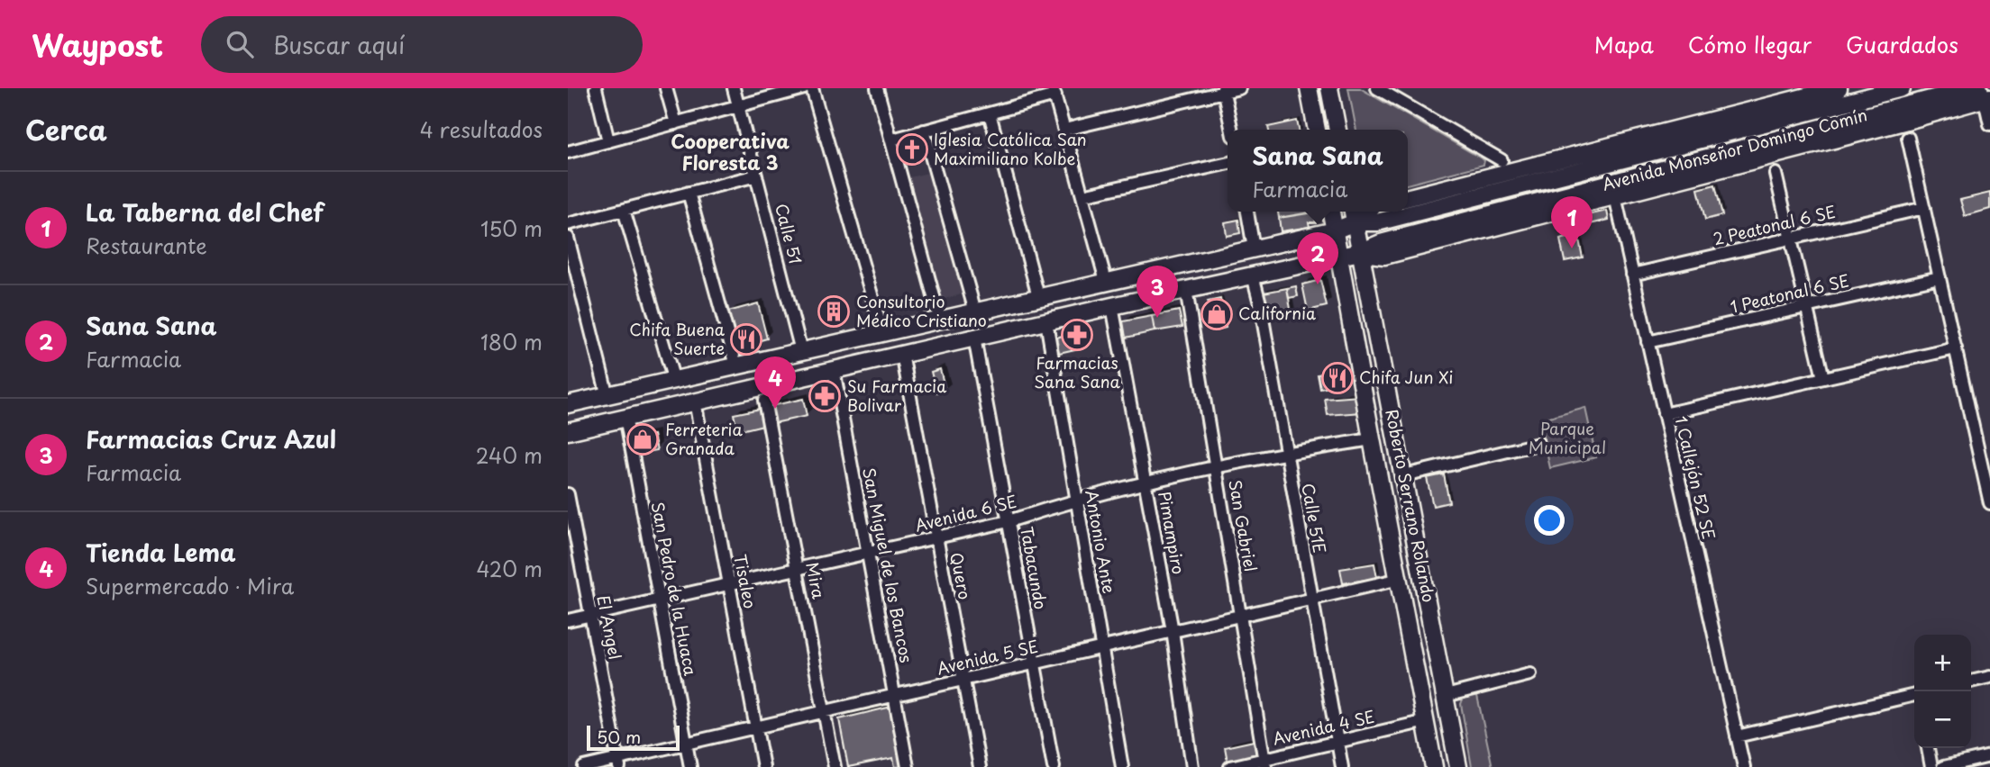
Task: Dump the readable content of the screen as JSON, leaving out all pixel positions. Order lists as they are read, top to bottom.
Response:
{
  "streets": {
    "main road": ["Avenida Monseñor Domingo Comín", "Roberto Serrano Rolando"],
    "street": [
      "2 Peatonal 6 SE",
      "Calle 51",
      "1 Peatonal 6 SE",
      "1 Callejón 52 SE",
      "Avenida 6 SE",
      "Calle 51E",
      "San Gabriel",
      "Pimampiro",
      "Antonio Ante",
      "San Miguel de los Bancos",
      "Tabacundo",
      "Quero",
      "Mira",
      "Tisaleo",
      "San Pedro de la Huaca",
      "El Angel",
      "Avenida 5 SE",
      "Avenida 4 SE"
    ]
  },
  "crossings": [
    ["Avenida Monseñor Domingo Comín", "1 Callejón 52 SE"],
    ["Avenida Monseñor Domingo Comín", "Roberto Serrano Rolando"],
    ["2 Peatonal 6 SE", "1 Callejón 52 SE"],
    ["1 Peatonal 6 SE", "1 Callejón 52 SE"],
    ["Roberto Serrano Rolando", "Avenida 6 SE"],
    ["Roberto Serrano Rolando", "Avenida 5 SE"],
    ["Roberto Serrano Rolando", "Avenida 4 SE"],
    ["Avenida 6 SE", "Calle 51E"],
    ["Avenida 6 SE", "San Gabriel"],
    ["Avenida 6 SE", "Pimampiro"],
    ["Avenida 6 SE", "Antonio Ante"],
    ["Avenida 6 SE", "San Miguel de los Bancos"],
    ["Avenida 6 SE", "Tabacundo"],
    ["Avenida 6 SE", "Quero"],
    ["Avenida 6 SE", "Mira"],
    ["Avenida 6 SE", "Tisaleo"],
    ["Avenida 6 SE", "San Pedro de la Huaca"],
    ["Avenida 6 SE", "El Angel"],
    ["Calle 51E", "Avenida 5 SE"],
    ["Calle 51E", "Avenida 4 SE"],
    ["San Gabriel", "Avenida 5 SE"],
    ["San Gabriel", "Avenida 4 SE"],
    ["Pimampiro", "Avenida 5 SE"],
    ["Antonio Ante", "Avenida 5 SE"],
    ["San Miguel de los Bancos", "Avenida 5 SE"],
    ["Tabacundo", "Avenida 5 SE"],
    ["Quero", "Avenida 5 SE"],
    ["Mira", "Avenida 5 SE"],
    ["Tisaleo", "Avenida 5 SE"],
    ["San Pedro de la Huaca", "Avenida 5 SE"],
    ["El Angel", "Avenida 5 SE"]
  ],
  "districts": ["Cooperativa Floresta 3"],
  "parks": ["Parque Municipal"],
  "places": {
    "church": ["Iglesia Católica San Maximiliano Kolbe"],
    "building": ["Consultorio Médico Cristiano"],
    "shop": ["California", "Ferreteria Granada"],
    "pharmacy": ["Farmacias Sana Sana", "Su Farmacia Bolivar"],
    "restaurant": ["Chifa Buena Suerte", "Chifa Jun Xi"]
  },
  "scale_bar": "50 m",
  "page": {
    "header": "Waypost",
    "search": "Buscar aquí",
    "nav": ["Mapa", "Cómo llegar", "Guardados"],
    "heading": ["Cerca", "4 resultados"],
    "popup": ["Sana Sana", "Farmacia"],
    "list": [
      {
        "mark": "1",
        "name": "La Taberna del Chef",
        "note": "Restaurante",
        "value": "150 m"
      },
      {
        "mark": "2",
        "name": "Sana Sana",
        "note": "Farmacia",
        "value": "180 m"
      },
      {
        "mark": "3",
        "name": "Farmacias Cruz Azul",
        "note": "Farmacia",
        "value": "240 m"
      },
      {
        "mark": "4",
        "name": "Tienda Lema",
        "note": "Supermercado · Mira",
        "value": "420 m"
      }
    ],
    "pins": [
      "1",
      "2",
      "3",
      "4"
    ],
    "map_buttons": ["+", "−"],
    "scale": "50 m"
  }
}
